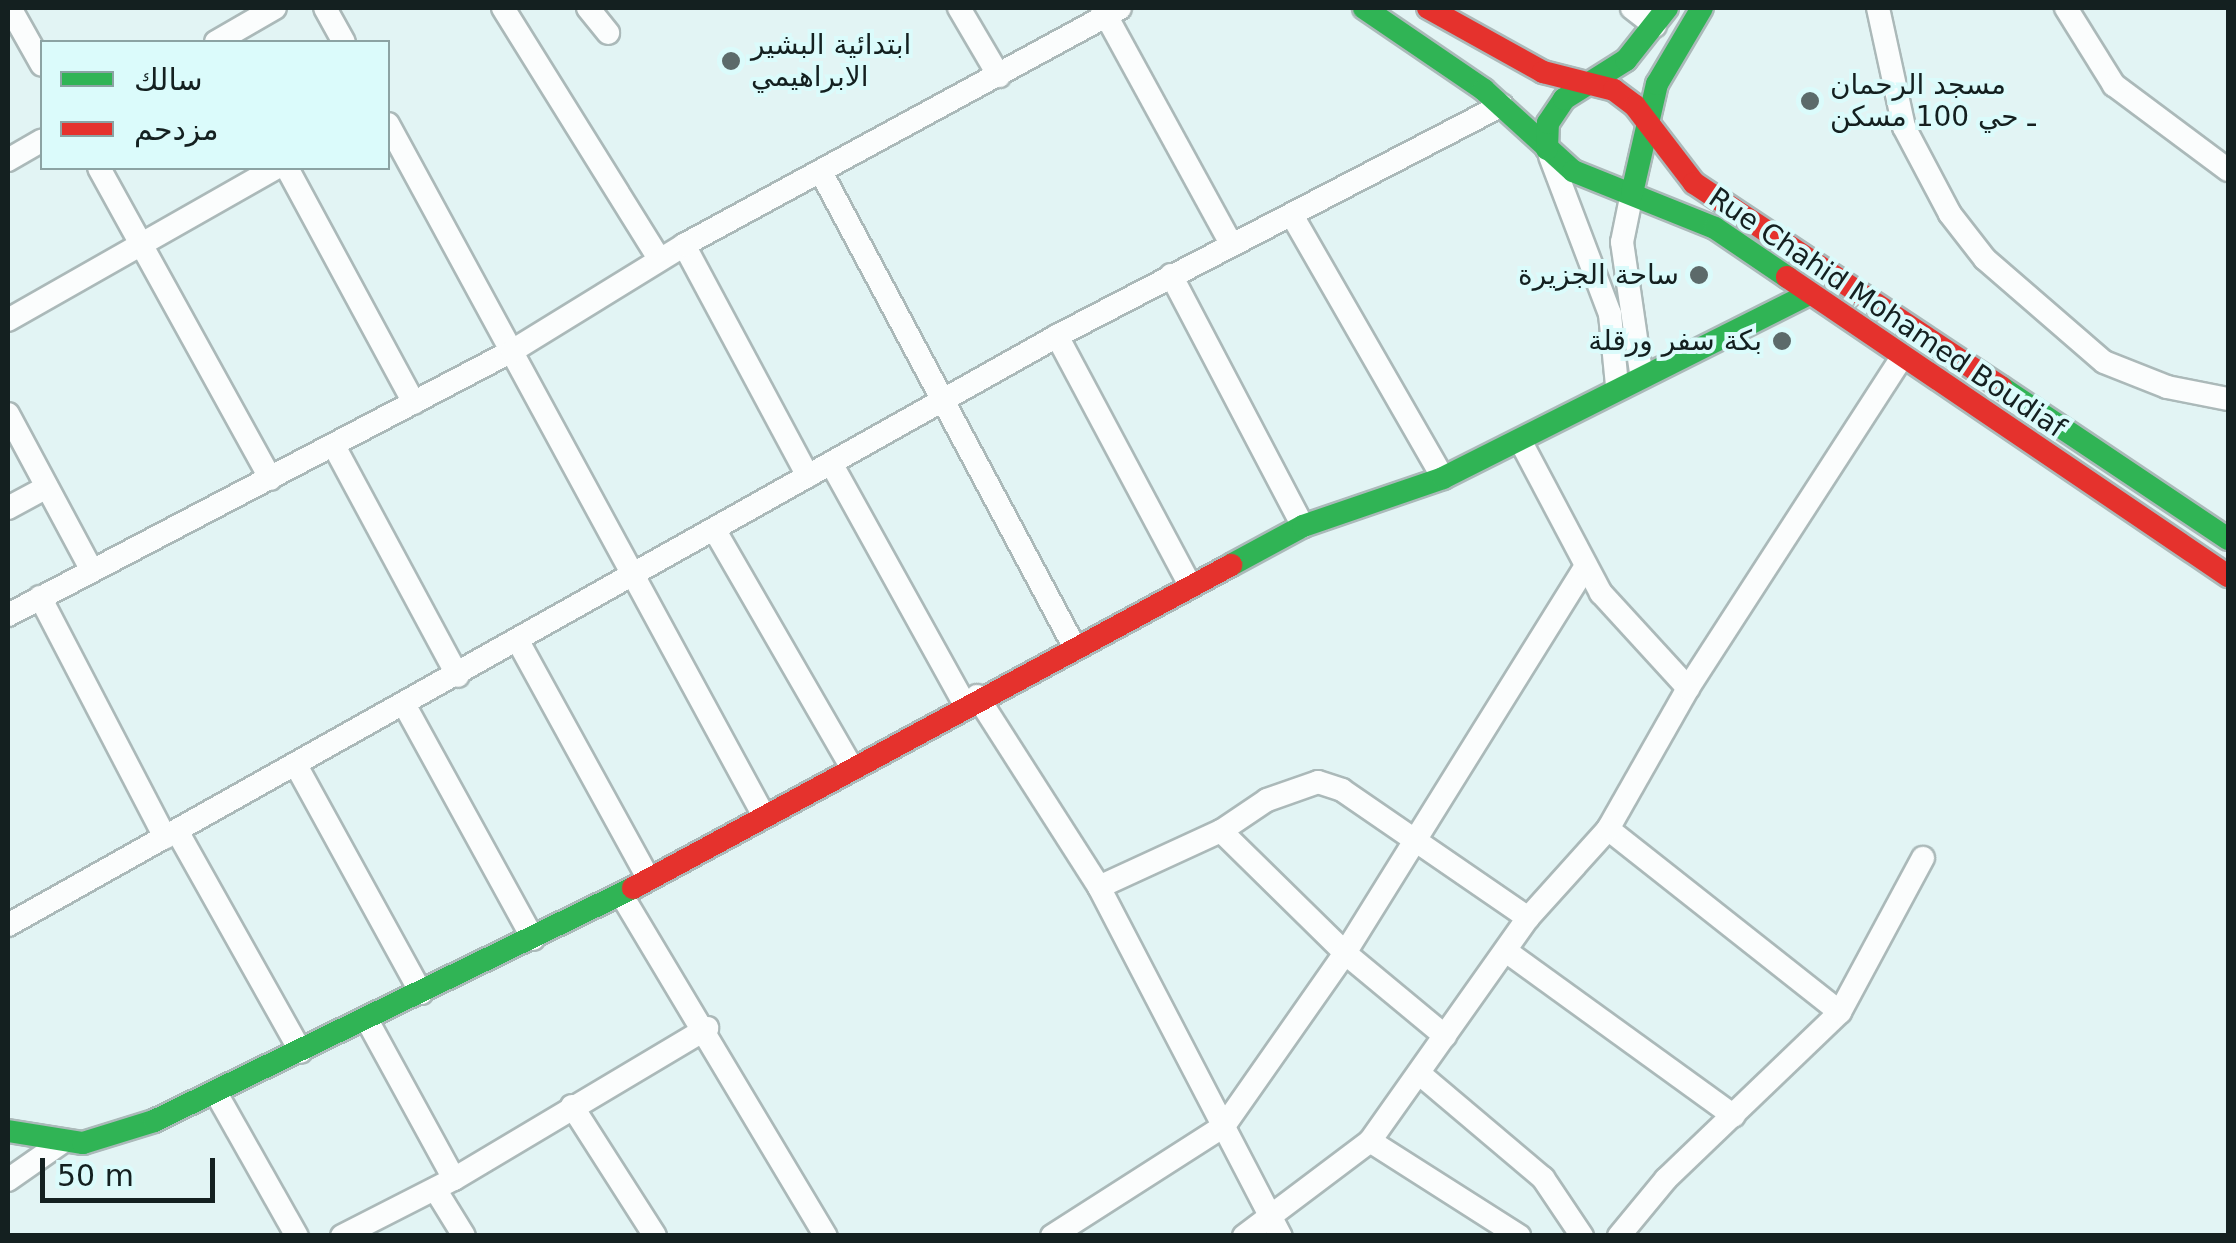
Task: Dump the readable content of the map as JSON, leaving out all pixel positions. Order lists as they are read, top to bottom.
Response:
{
  "streets": {
    "street": ["Rue Chahid Mohamed Boudiaf"]
  },
  "places": [
    "ابتدائية البشير الابراهيمي",
    "مسجد الرحمان ـ حي 100 مسكن",
    "ساحة الجزيرة",
    "بكة سفر ورقلة"
  ],
  "legend": ["سالك", "مزدحم"],
  "scale_bar": "50 m"
}
